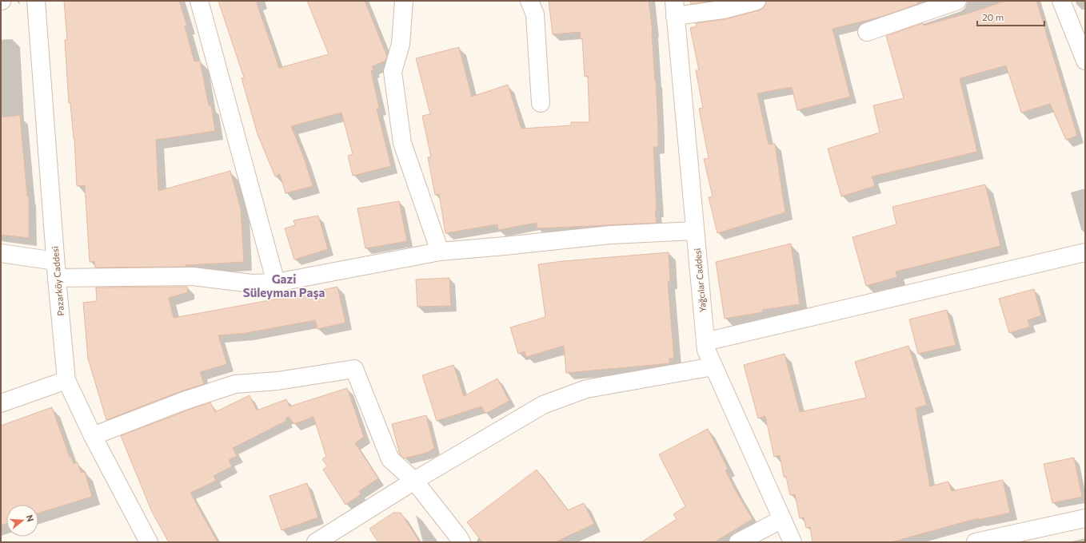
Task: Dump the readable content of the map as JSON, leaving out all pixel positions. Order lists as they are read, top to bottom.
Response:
{
  "streets": {
    "street": ["Yağcılar Caddesi", "Pazarköy Caddesi"]
  },
  "districts": ["Gazi Süleyman Paşa"],
  "scale_bar": "20 m",
  "north": "right"
}
